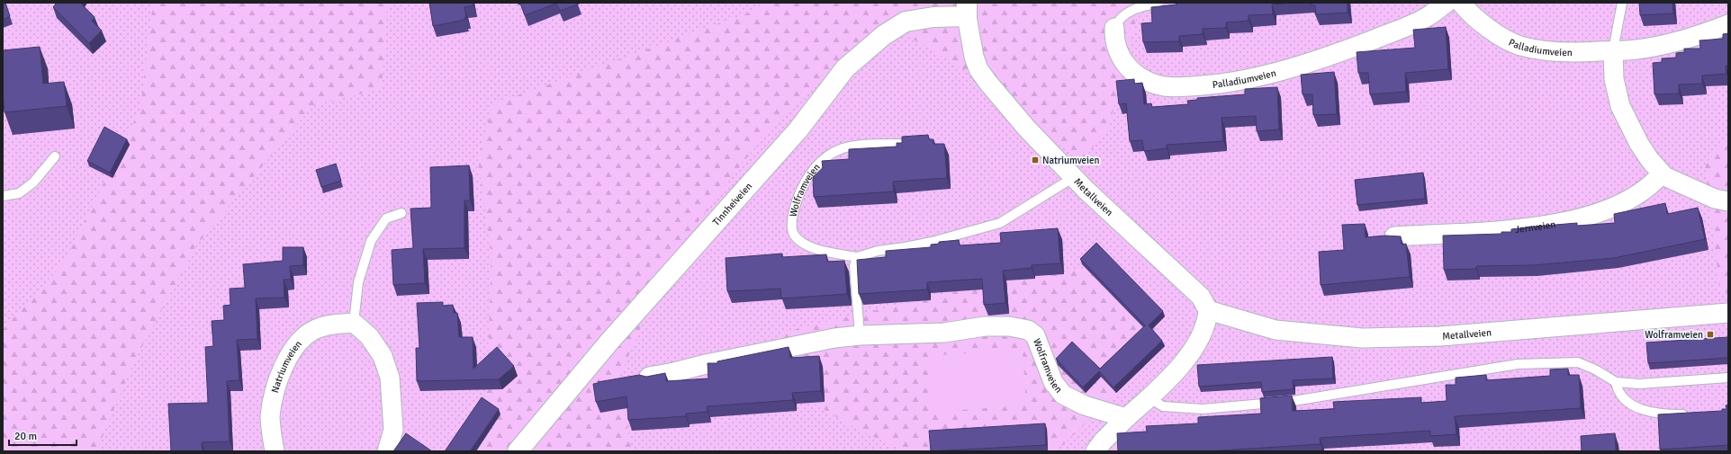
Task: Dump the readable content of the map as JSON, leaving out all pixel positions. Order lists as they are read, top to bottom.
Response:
{
  "streets": {
    "street": [
      "Palladiumveien",
      "Wolframveien",
      "Metallveien",
      "Tinnheiveien",
      "Jernveien",
      "Natriumveien"
    ]
  },
  "crossings": [
    ["Wolframveien", "Metallveien"],
    ["Metallveien", "Tinnheiveien"]
  ],
  "places": {
    "transit": ["Natriumveien", "Wolframveien"]
  },
  "scale_bar": "20 m"
}
